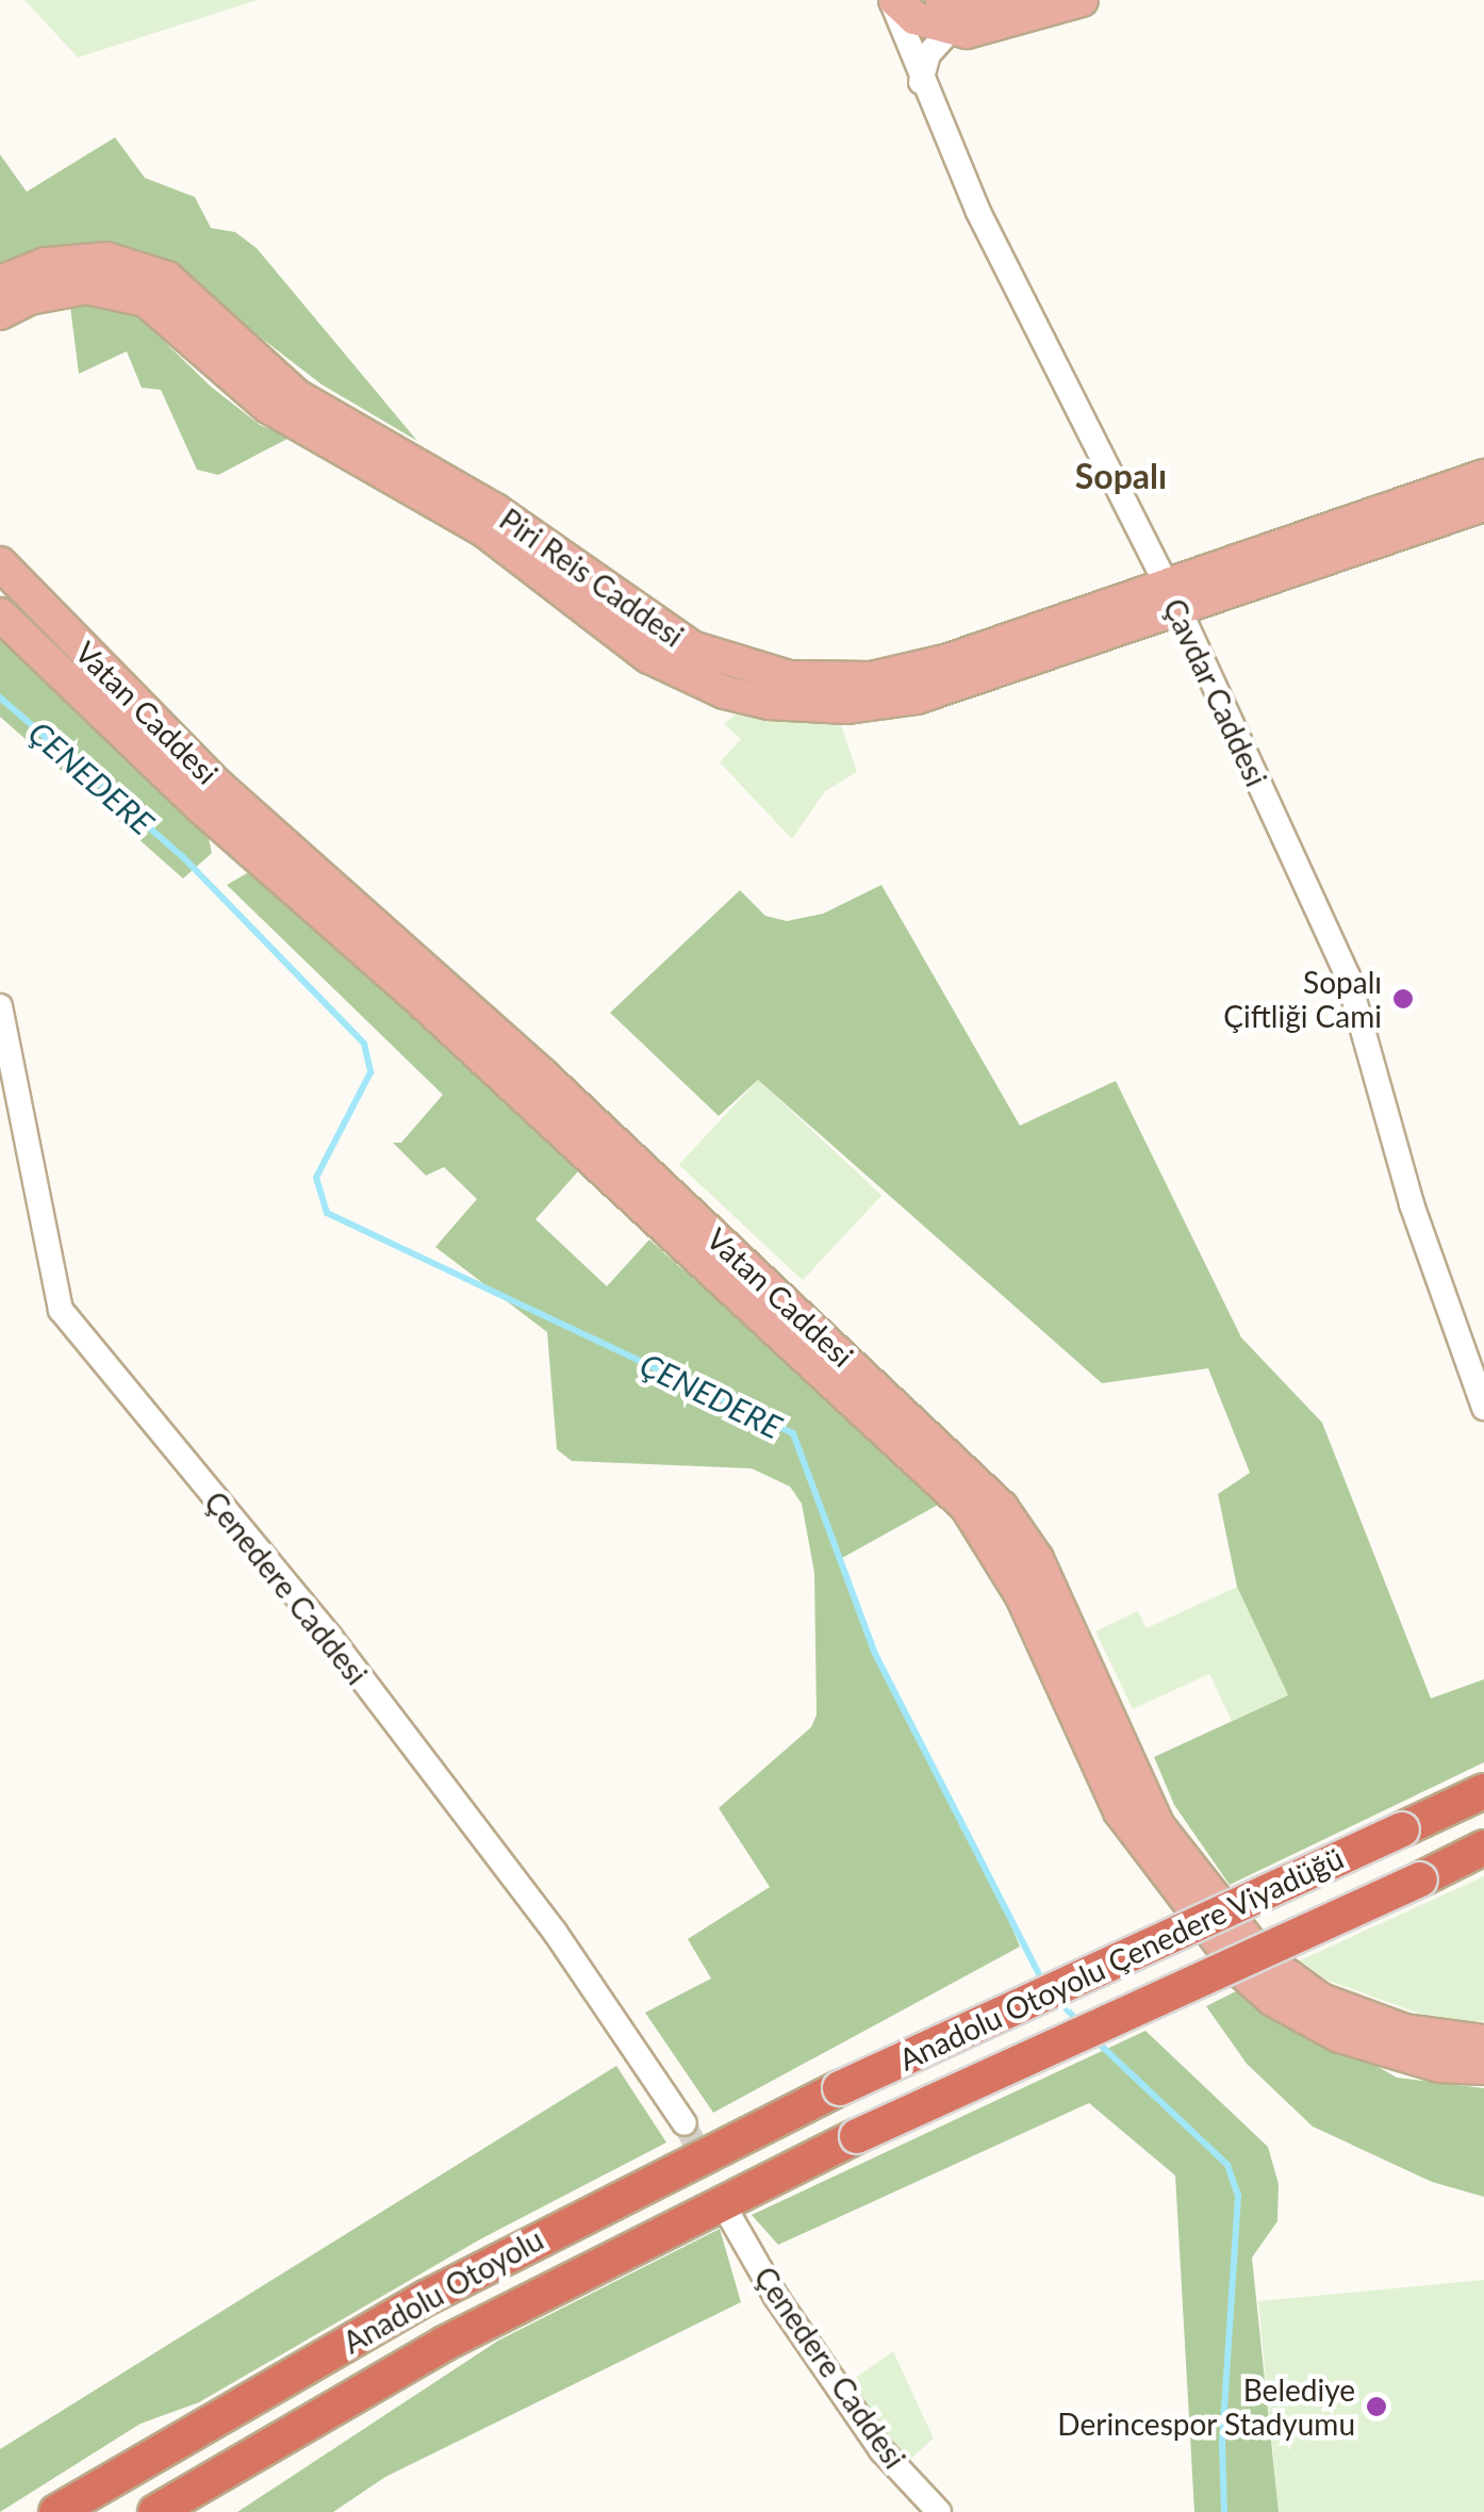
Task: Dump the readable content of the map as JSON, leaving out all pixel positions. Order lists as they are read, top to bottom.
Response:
{
  "streets": {
    "highway": ["Anadolu Otoyolu Çenedere Viyadüğü", "Anadolu Otoyolu"],
    "main road": ["Piri Reis Caddesi", "Çavdar Caddesi", "Vatan Caddesi"],
    "street": ["Çenedere Caddesi"]
  },
  "crossings": [
    ["Piri Reis Caddesi", "Çavdar Caddesi"],
    ["Anadolu Otoyolu Çenedere Viyadüğü", "Anadolu Otoyolu"]
  ],
  "districts": ["Sopalı"],
  "water": ["ÇENEDERE"],
  "places": ["Sopalı Çiftliği Cami", "Belediye Derincespor Stadyumu"]
}
